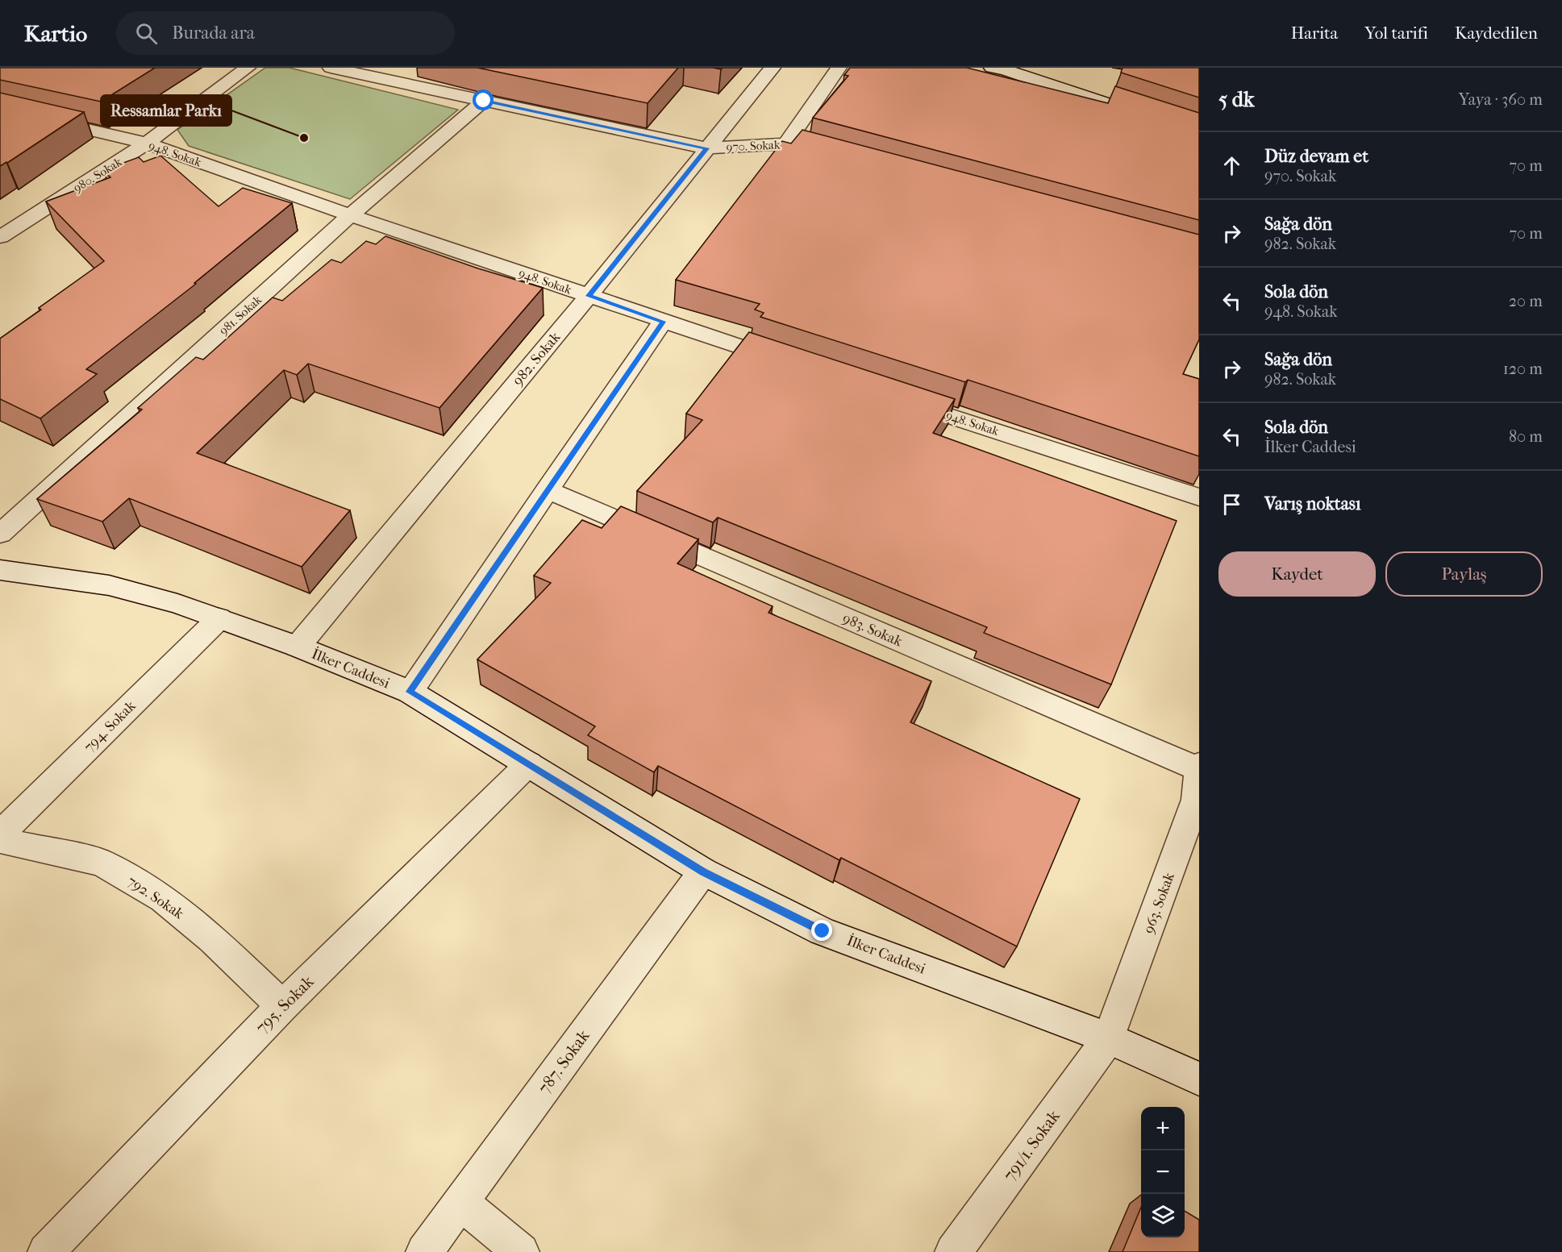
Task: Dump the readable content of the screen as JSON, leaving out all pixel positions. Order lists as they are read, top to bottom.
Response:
{
  "streets": {
    "street": [
      "970. Sokak",
      "948. Sokak",
      "980. Sokak",
      "981. Sokak",
      "982. Sokak",
      "983. Sokak",
      "İlker Caddesi",
      "794. Sokak",
      "792. Sokak",
      "963. Sokak",
      "795. Sokak",
      "787. Sokak",
      "791/1. Sokak"
    ]
  },
  "crossings": [
    ["970. Sokak", "981. Sokak"],
    ["970. Sokak", "982. Sokak"],
    ["948. Sokak", "980. Sokak"],
    ["948. Sokak", "981. Sokak"],
    ["948. Sokak", "982. Sokak"],
    ["982. Sokak", "İlker Caddesi"],
    ["983. Sokak", "963. Sokak"],
    ["İlker Caddesi", "794. Sokak"],
    ["İlker Caddesi", "963. Sokak"],
    ["İlker Caddesi", "795. Sokak"],
    ["İlker Caddesi", "787. Sokak"],
    ["İlker Caddesi", "791/1. Sokak"],
    ["792. Sokak", "795. Sokak"],
    ["963. Sokak", "791/1. Sokak"]
  ],
  "places": ["Ressamlar Parkı"],
  "page": {
    "header": "Kartio",
    "search": "Burada ara",
    "nav": ["Harita", "Yol tarifi", "Kaydedilen"],
    "heading": ["5 dk", "Yaya · 360 m"],
    "list": [
      ["Düz devam et", "970. Sokak", "70 m"],
      ["Sağa dön", "982. Sokak", "70 m"],
      ["Sola dön", "948. Sokak", "20 m"],
      ["Sağa dön", "982. Sokak", "120 m"],
      ["Sola dön", "İlker Caddesi", "80 m"],
      "Varış noktası"
    ],
    "buttons": ["Kaydet", "Paylaş"],
    "map_buttons": ["+", "−"]
  }
}
